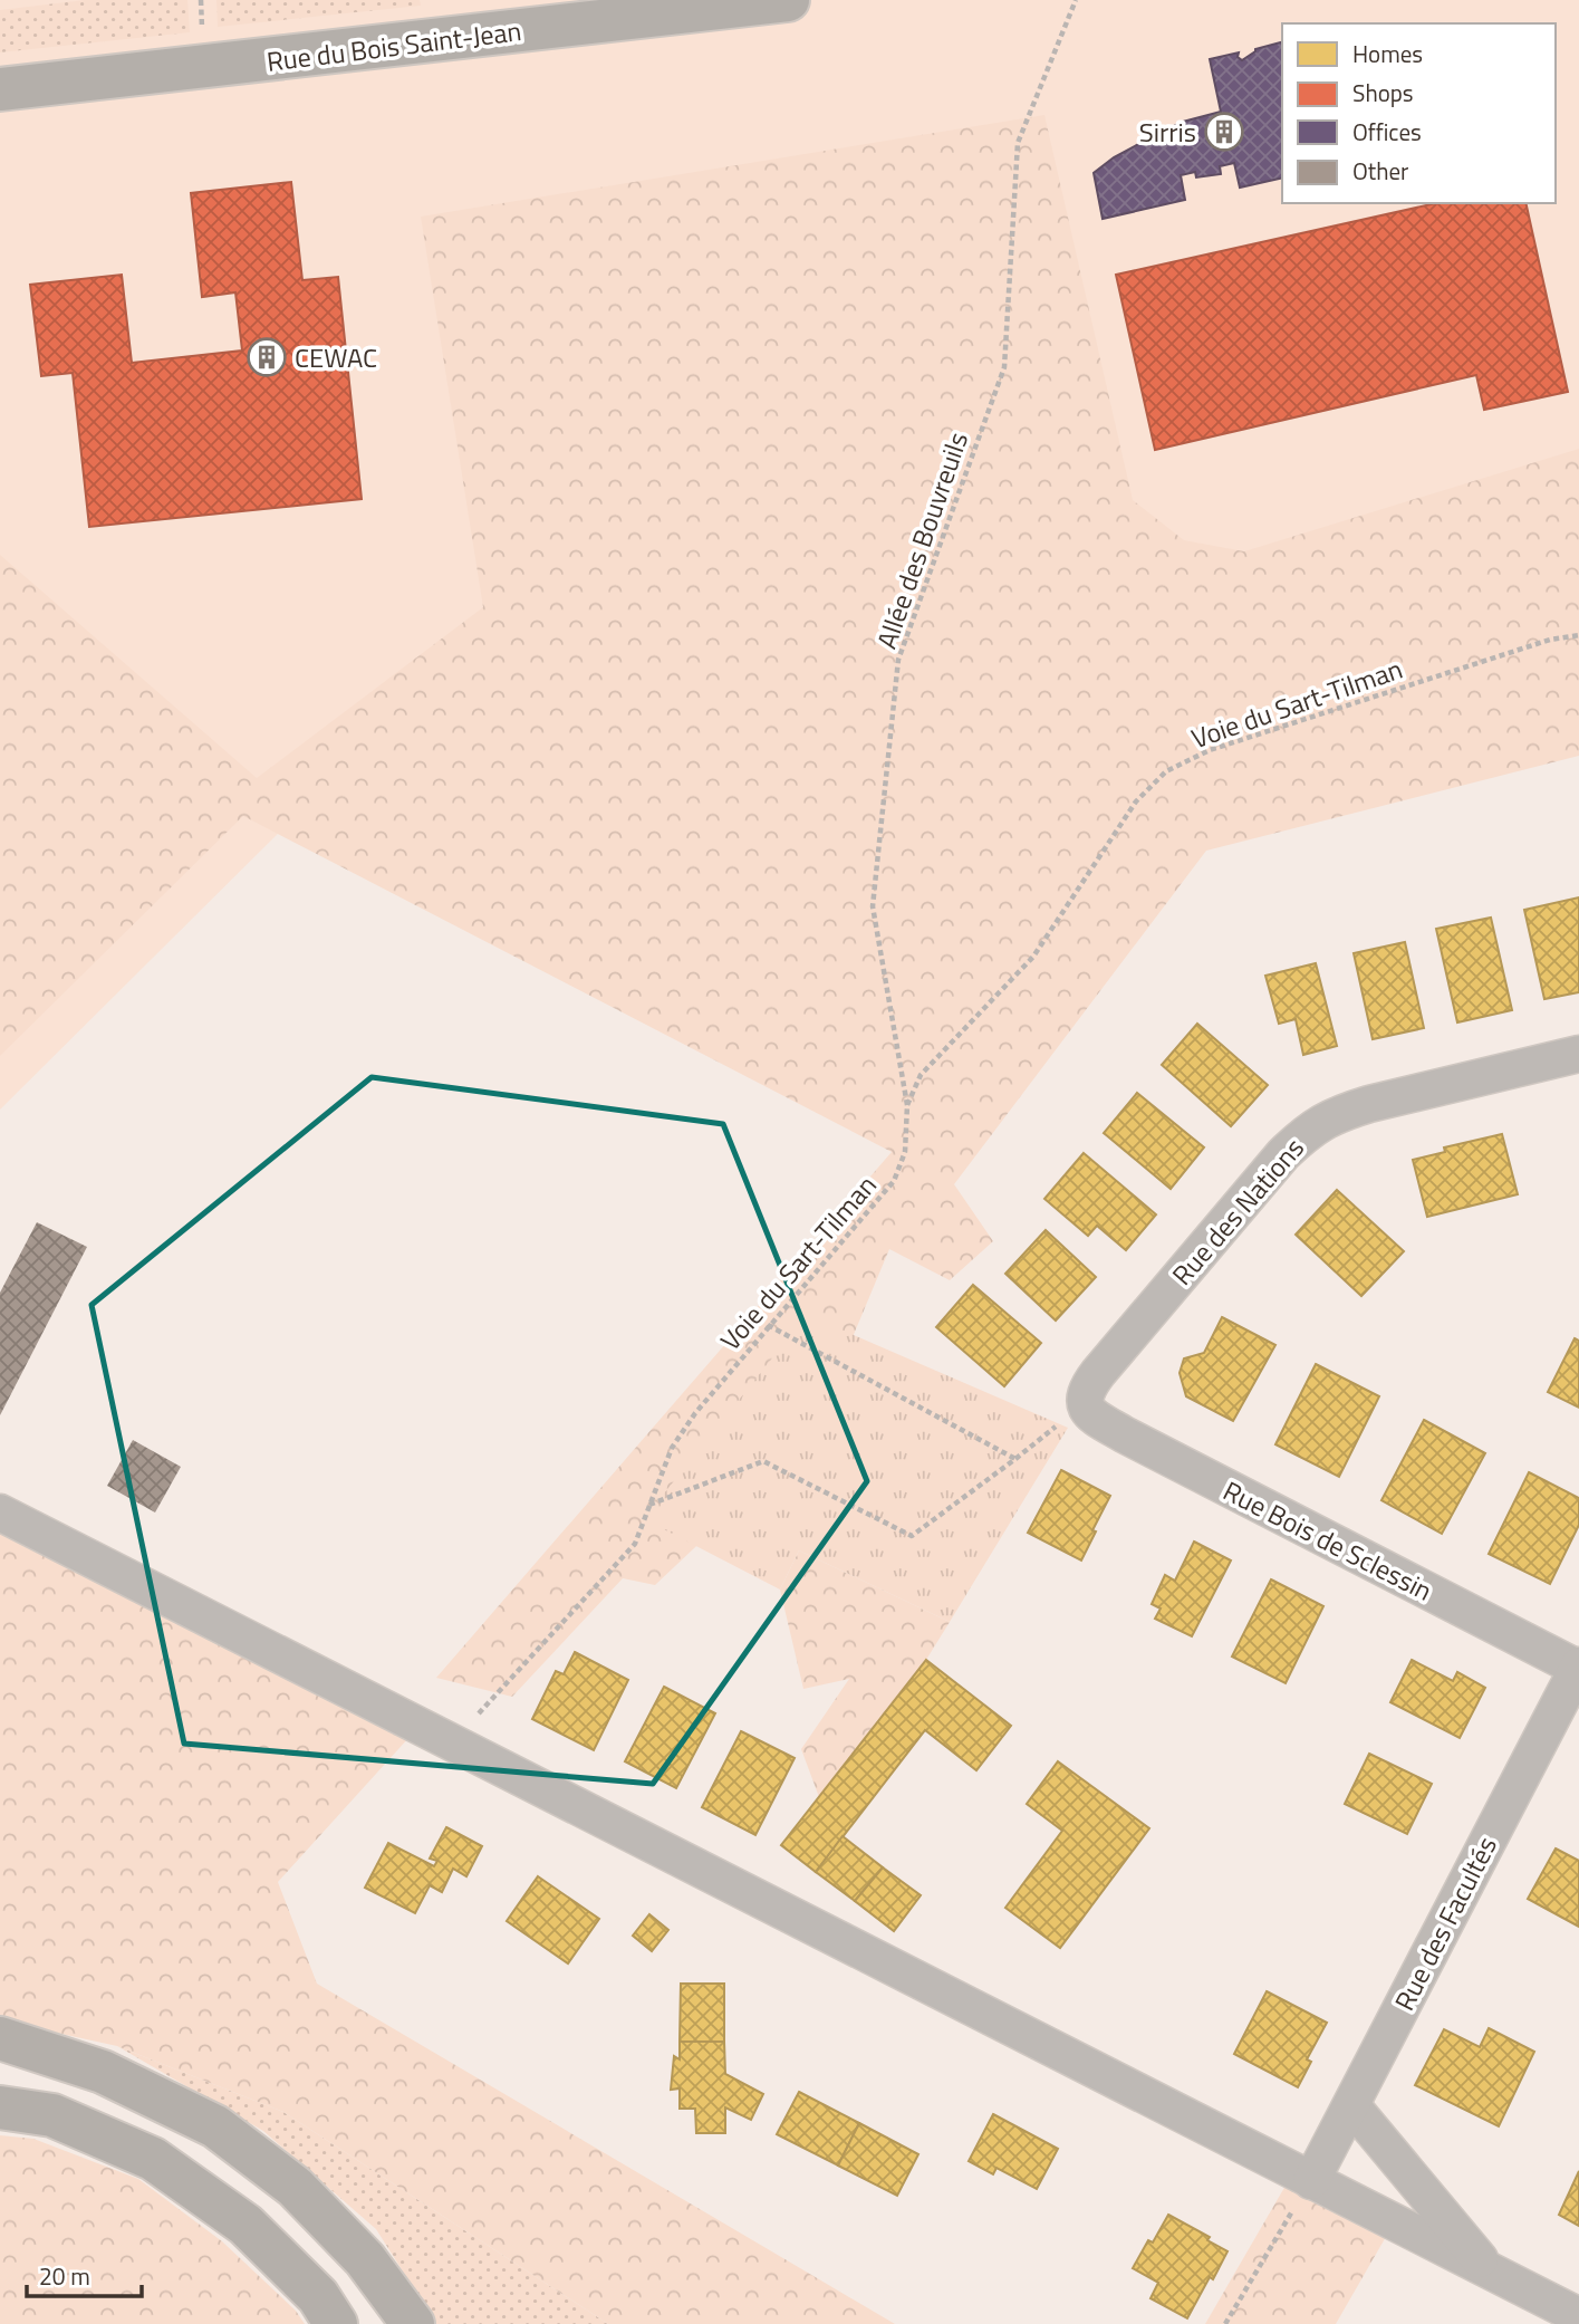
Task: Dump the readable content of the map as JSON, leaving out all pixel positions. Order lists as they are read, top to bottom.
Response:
{
  "streets": {
    "main road": ["Rue du Bois Saint-Jean"],
    "street": ["Rue des Nations", "Rue Bois de Sclessin", "Rue des Facultés"],
    "path": ["Allée des Bouvreuils", "Voie du Sart-Tilman"]
  },
  "crossings": [
    ["Allée des Bouvreuils", "Voie du Sart-Tilman"],
    ["Rue des Nations", "Rue Bois de Sclessin"],
    ["Rue Bois de Sclessin", "Rue des Facultés"]
  ],
  "places": {
    "building": ["Sirris", "CEWAC"]
  },
  "legend": [
    "Homes",
    "Shops",
    "Offices",
    "Other"
  ],
  "scale_bar": "20 m"
}
